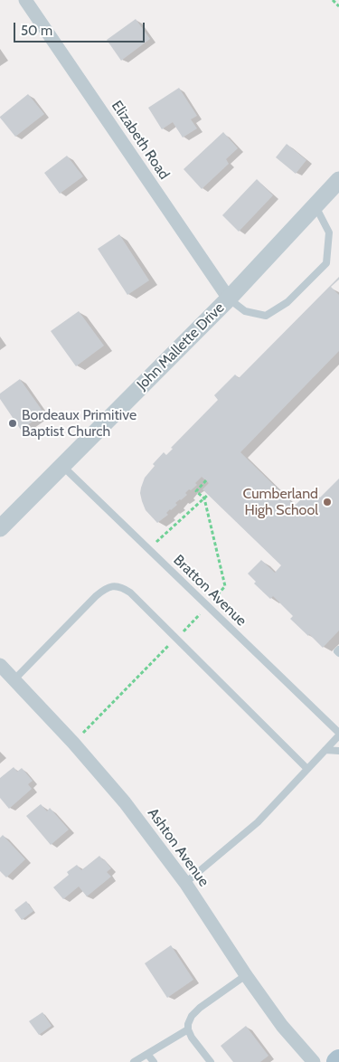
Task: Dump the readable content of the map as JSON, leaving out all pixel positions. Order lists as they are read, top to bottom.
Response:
{
  "streets": {
    "street": ["Elizabeth Road", "John Mallette Drive", "Ashton Avenue"],
    "lane": ["Bratton Avenue"]
  },
  "crossings": [
    ["Elizabeth Road", "John Mallette Drive"],
    ["John Mallette Drive", "Bratton Avenue"]
  ],
  "places": ["Bordeaux Primitive Baptist Church", "Cumberland High School"],
  "scale_bar": "50 m"
}
